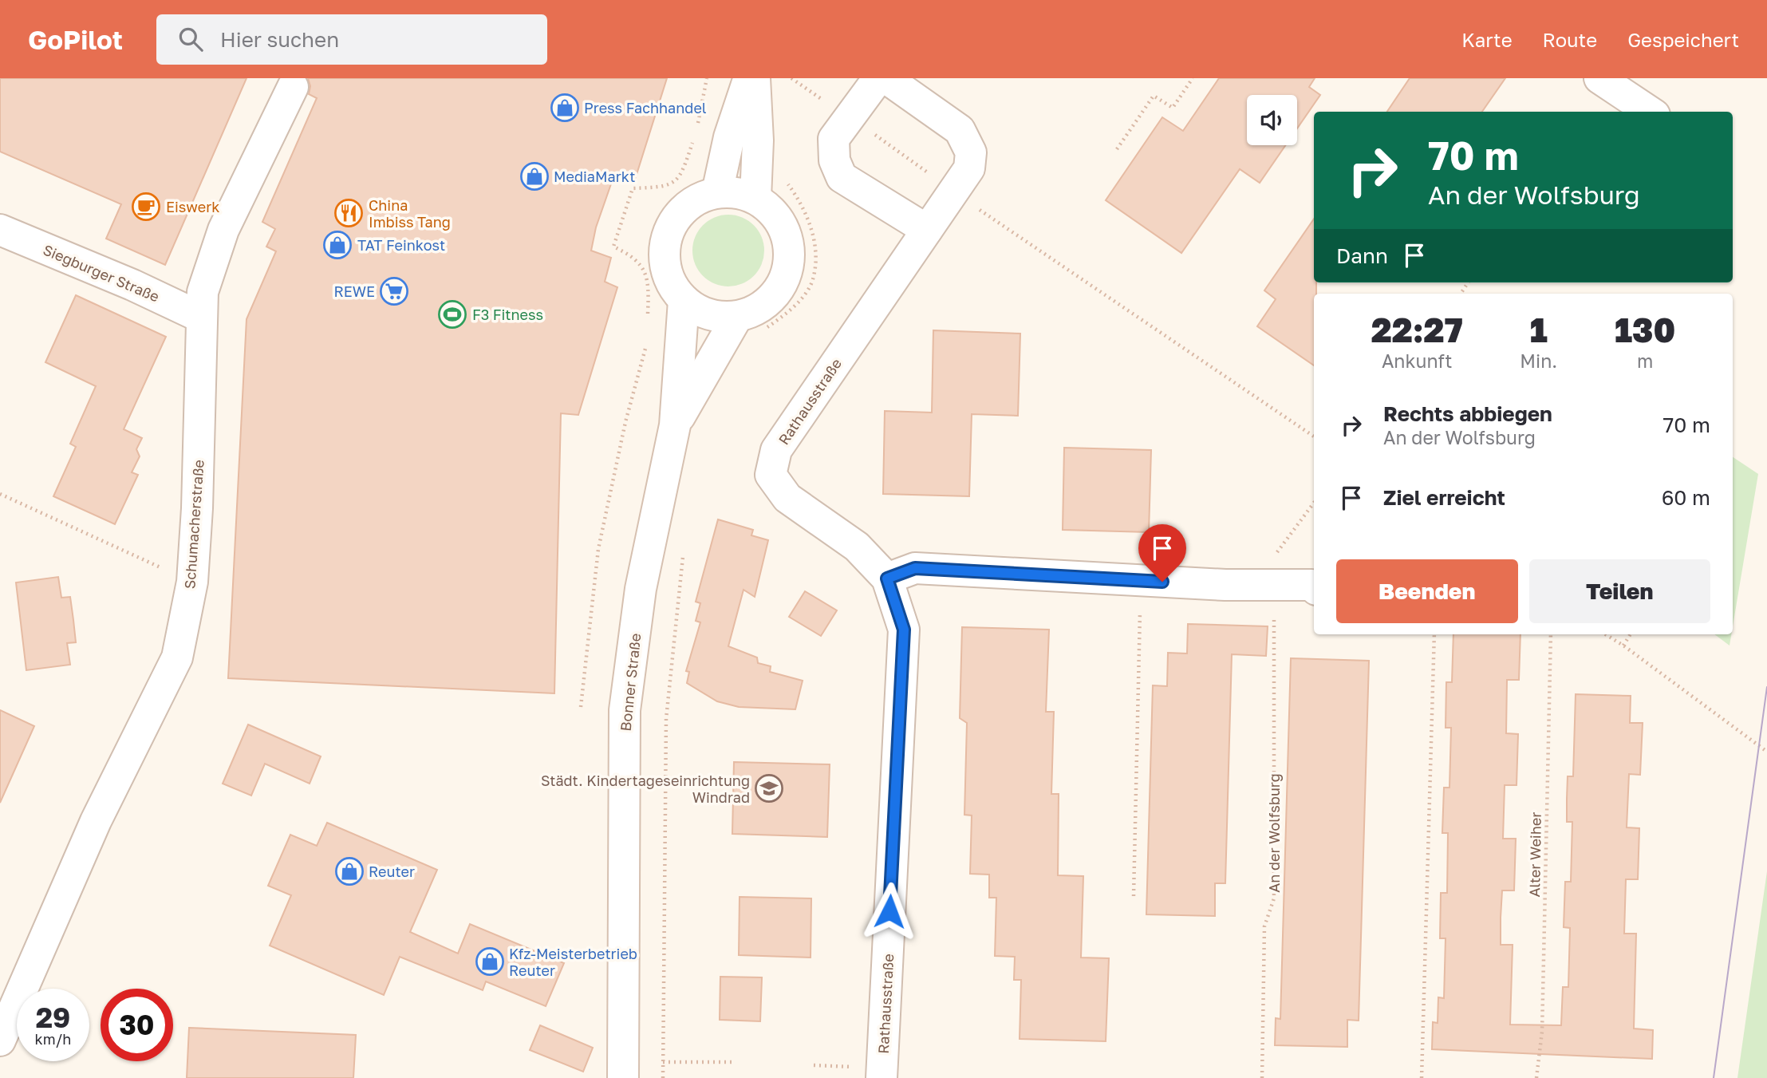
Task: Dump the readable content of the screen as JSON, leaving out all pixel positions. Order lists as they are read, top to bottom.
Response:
{
  "streets": {
    "street": [
      "Siegburger Straße",
      "Rathausstraße",
      "Schumacherstraße",
      "Bonner Straße"
    ],
    "path": ["An der Wolfsburg", "Alter Weiher"]
  },
  "crossings": [
    ["Siegburger Straße", "Schumacherstraße"]
  ],
  "places": {
    "shop": [
      "Press Fachhandel",
      "MediaMarkt",
      "TAT Feinkost",
      "Reuter",
      "Kfz-Meisterbetrieb Reuter"
    ],
    "cafe": ["Eiswerk"],
    "restaurant": ["China Imbiss Tang"],
    "supermarket": ["REWE"],
    "sports": ["F3 Fitness"],
    "school or university": ["Städt. Kindertageseinrichtung Windrad"]
  },
  "page": {
    "header": "GoPilot",
    "search": "Hier suchen",
    "nav": ["Karte", "Route", "Gespeichert"],
    "turn": ["70 m", "An der Wolfsburg"],
    "then": "Dann",
    "eta": [
      "22:27",
      "Ankunft",
      "1",
      "Min.",
      "130",
      "m"
    ],
    "list": [
      {
        "name": "Rechts abbiegen",
        "note": "An der Wolfsburg",
        "value": "70 m"
      },
      {
        "name": "Ziel erreicht",
        "value": "60 m"
      }
    ],
    "buttons": ["Beenden", "Teilen"],
    "speed": "29 km/h",
    "limit": "30"
  }
}
